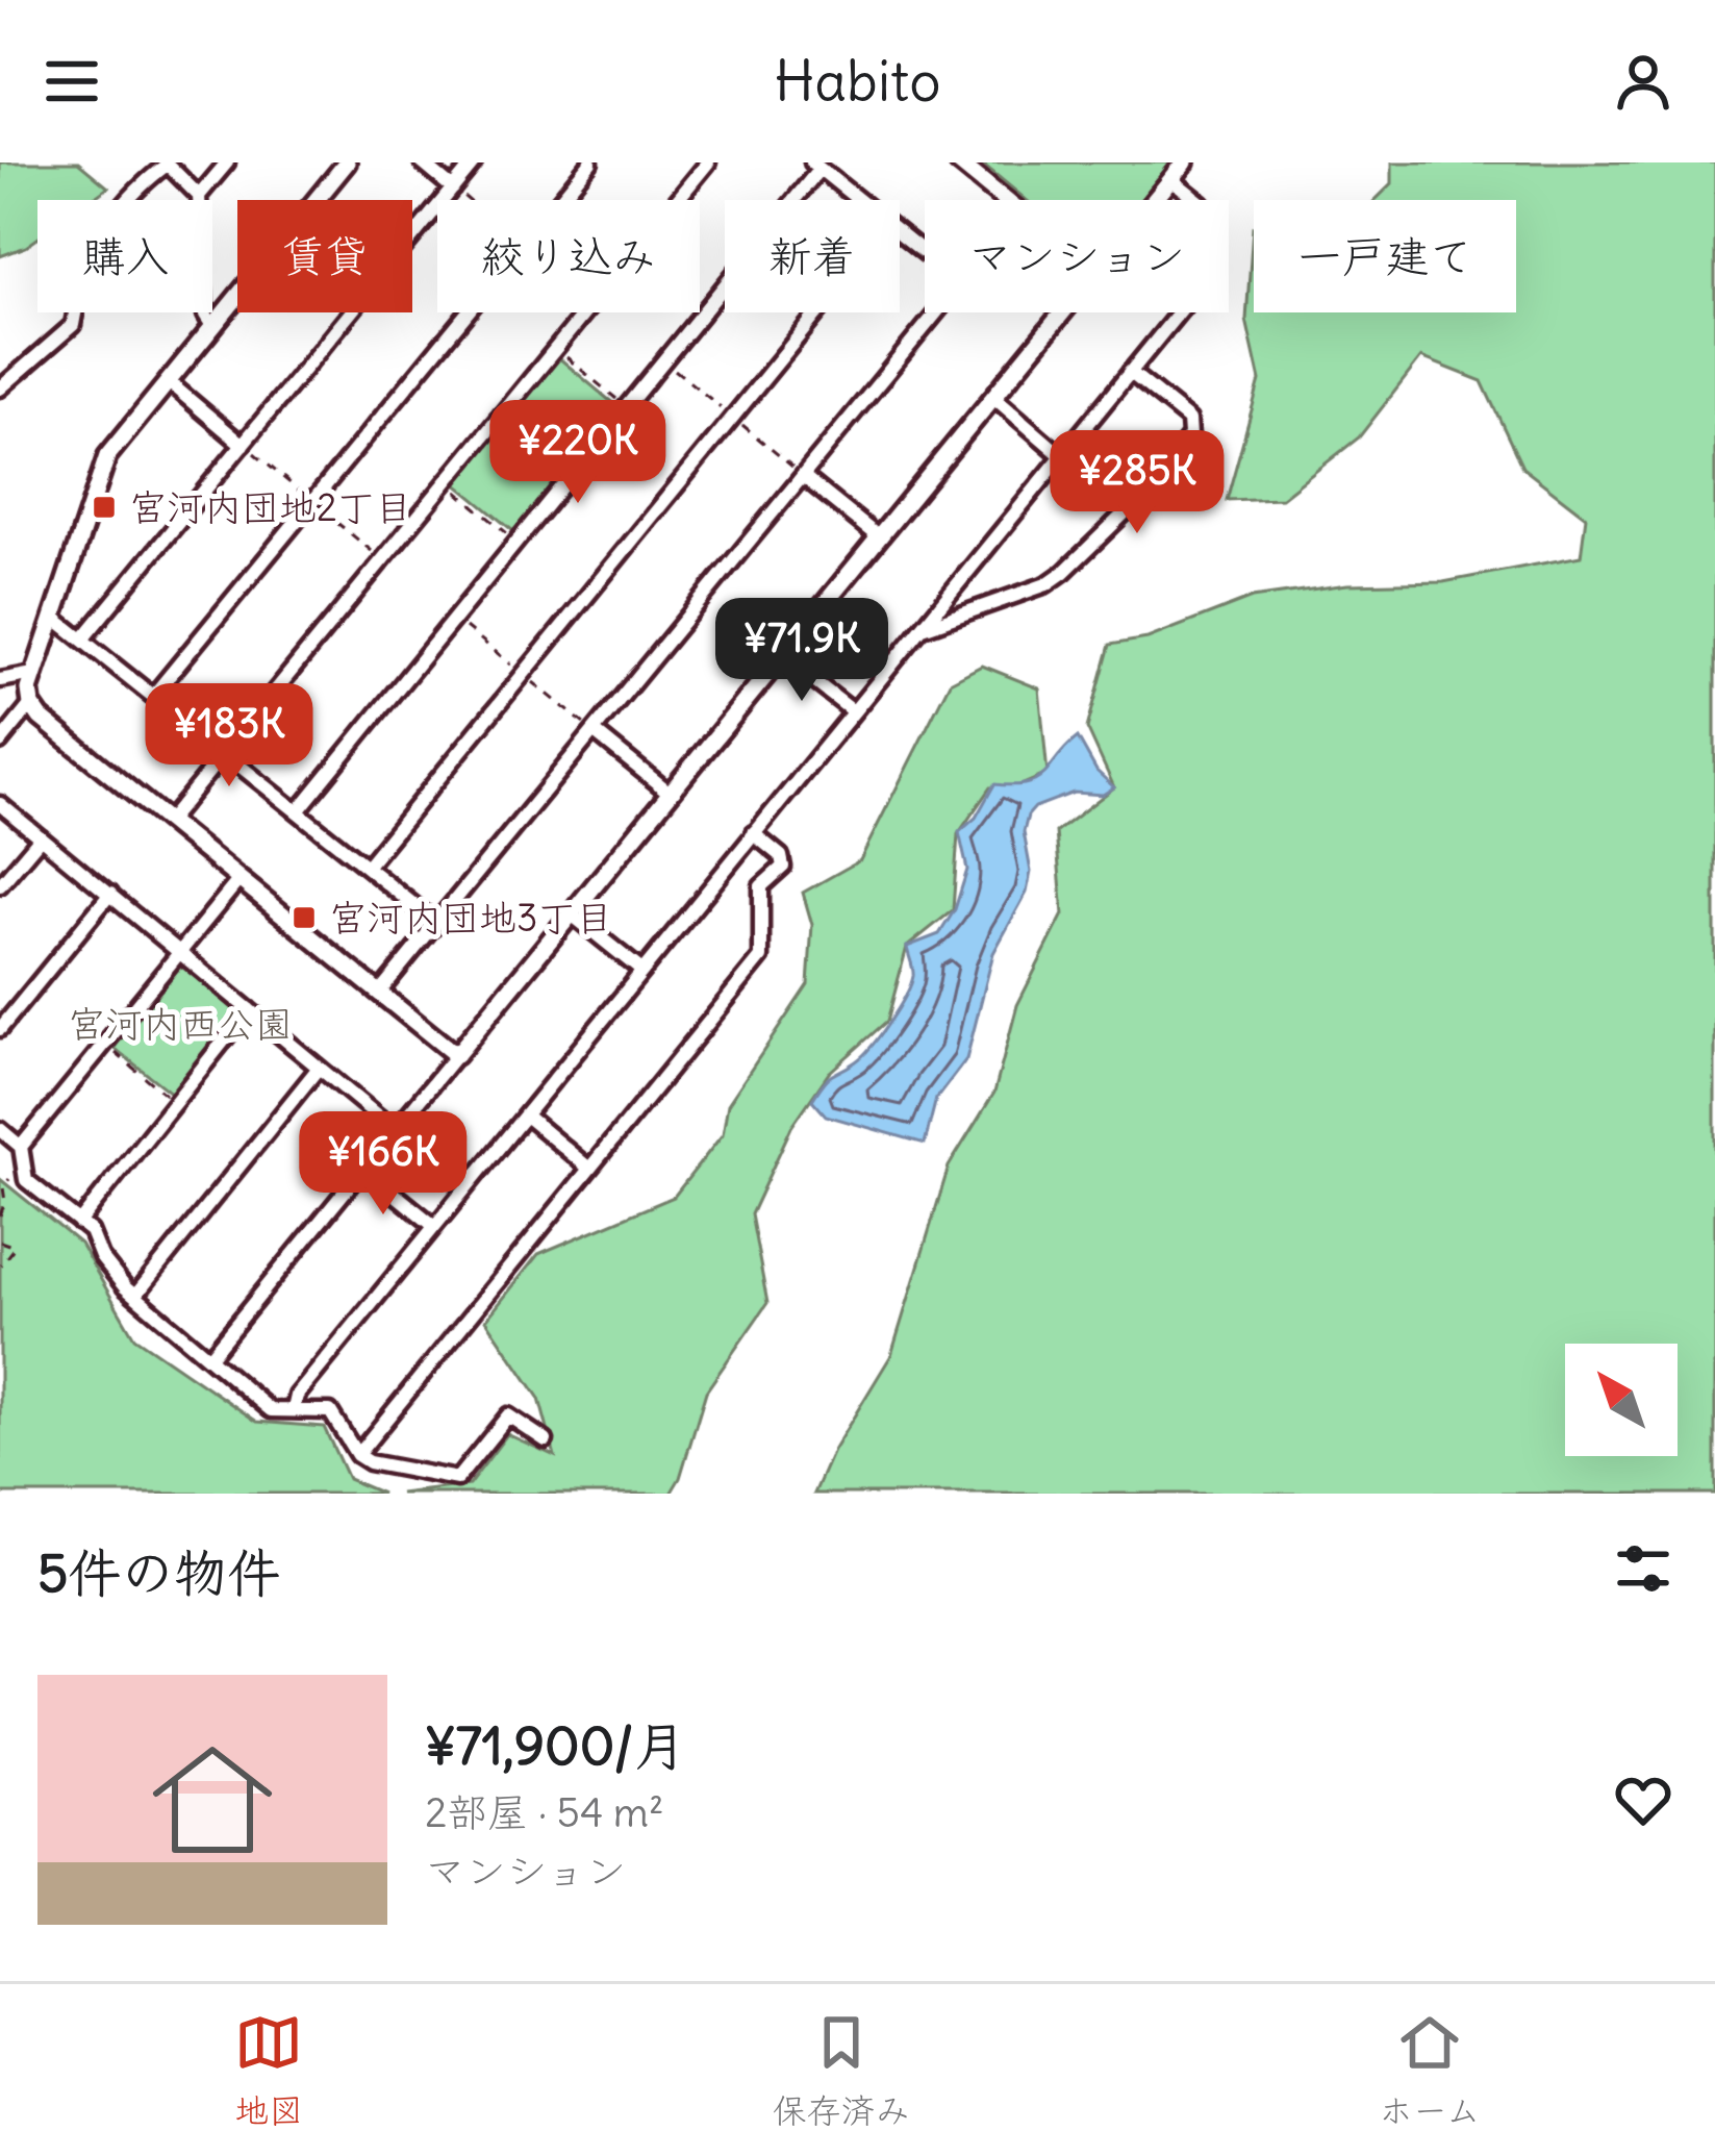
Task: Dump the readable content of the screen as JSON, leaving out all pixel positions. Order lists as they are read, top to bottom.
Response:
{
  "parks": ["宮河内西公園"],
  "places": {
    "transit": ["宮河内団地2丁目", "宮河内団地3丁目"]
  },
  "north": "top left",
  "page": {
    "header": "Habito",
    "chip": [
      "購入",
      "賃貸",
      "絞り込み",
      "新着",
      "マンション",
      "一戸建て"
    ],
    "price": [
      "¥220K",
      "¥285K",
      "¥71.9K",
      "¥183K",
      "¥166K"
    ],
    "heading": "5件の物件",
    "list": [
      {
        "name": "¥71,900/月",
        "note": "2部屋 · 54 m² · マンション"
      }
    ],
    "tabs": ["地図", "保存済み", "ホーム"]
  }
}
